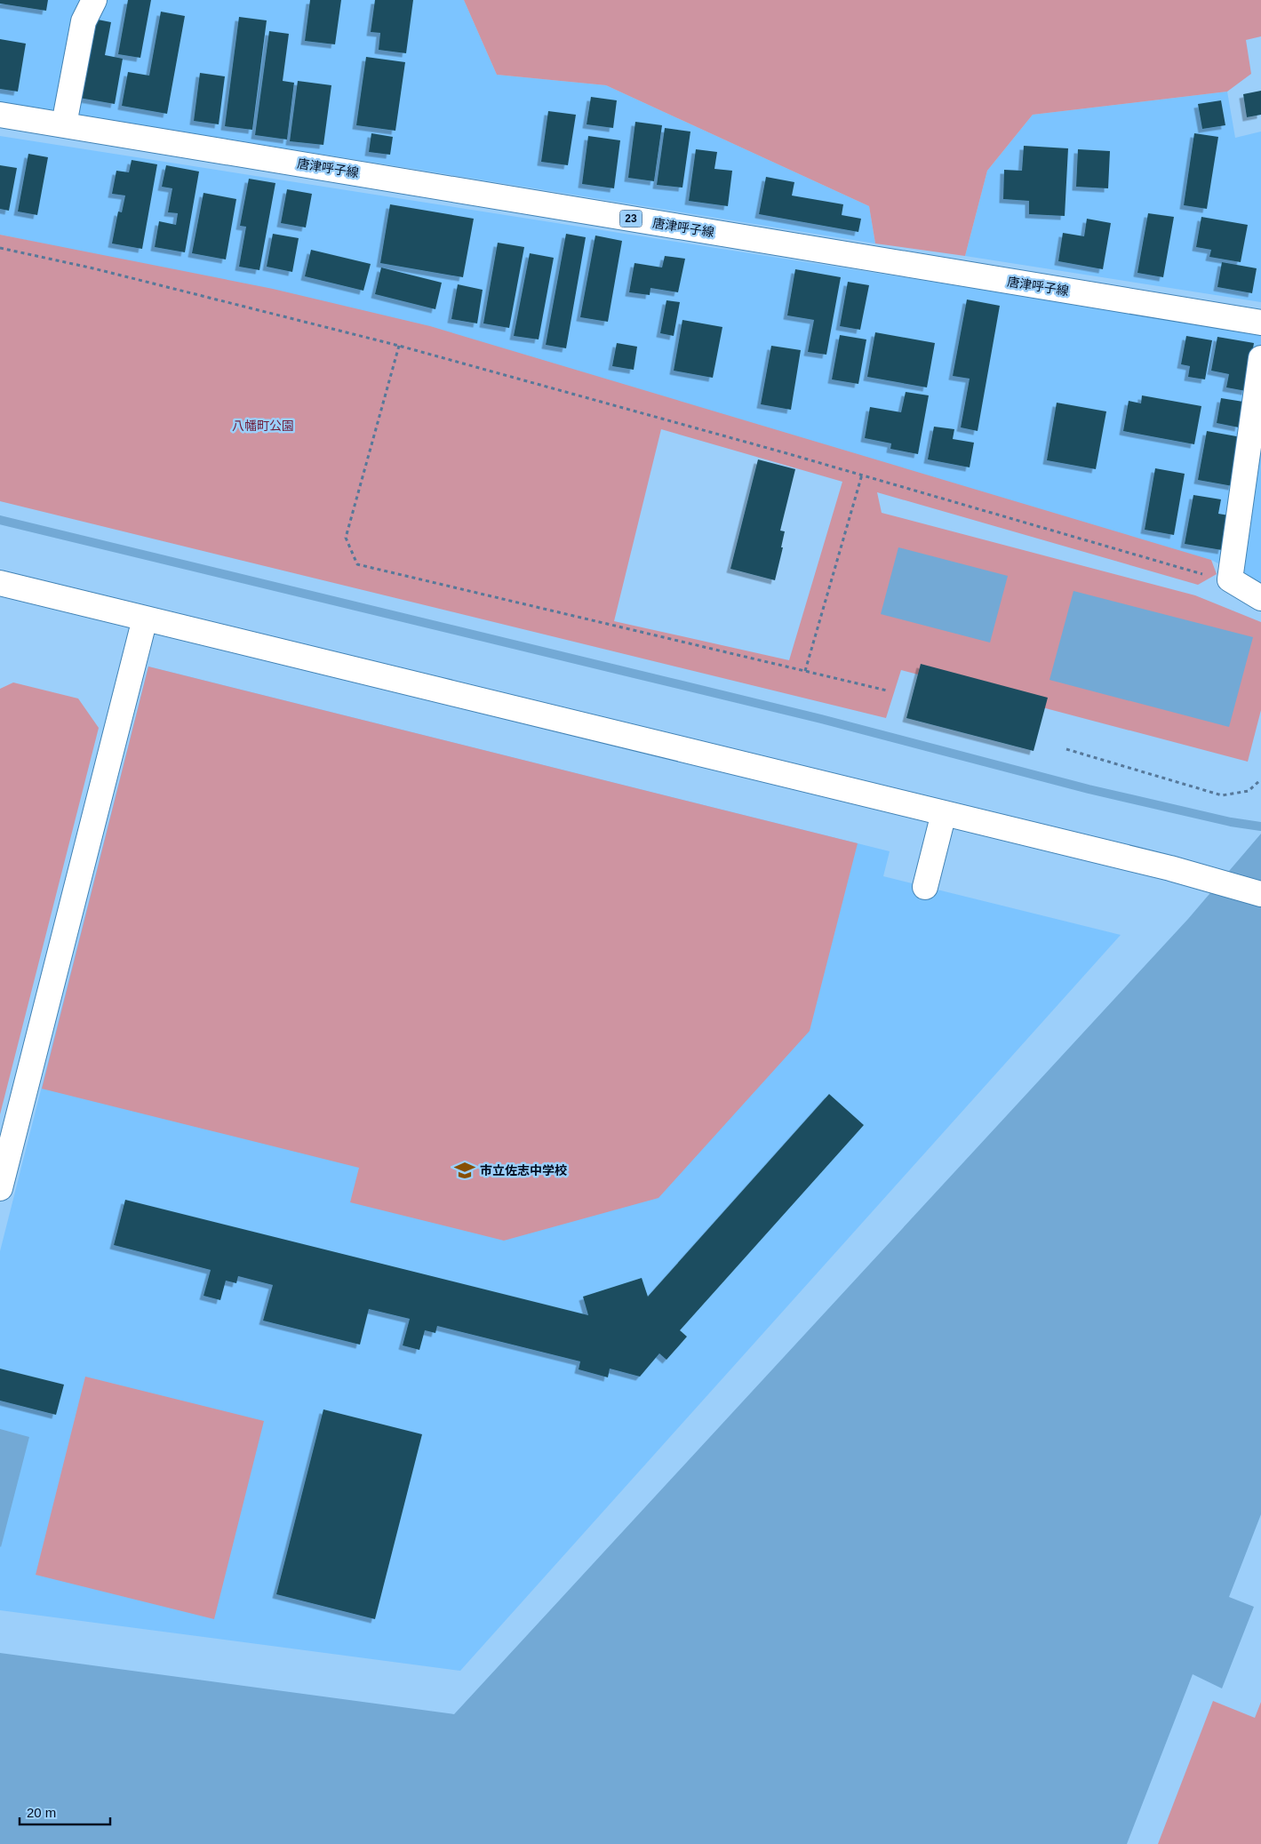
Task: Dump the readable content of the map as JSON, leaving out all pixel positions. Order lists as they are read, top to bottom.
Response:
{
  "streets": {
    "street": ["唐津呼子線", "23"]
  },
  "parks": ["八幡町公園"],
  "places": {
    "school or university": ["市立佐志中学校"]
  },
  "scale_bar": "20 m"
}
